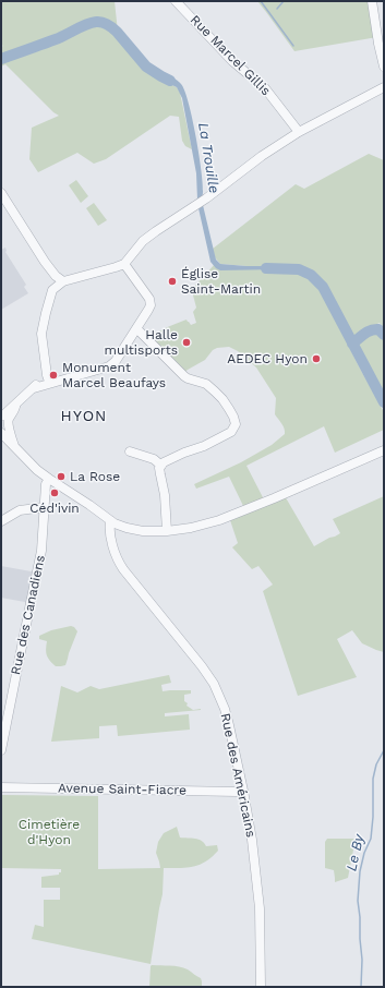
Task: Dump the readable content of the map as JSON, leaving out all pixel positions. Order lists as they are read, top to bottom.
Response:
{
  "streets": {
    "street": [
      "Rue Marcel Gillis",
      "Rue des Canadiens",
      "Rue des Américains",
      "Avenue Saint-Fiacre"
    ]
  },
  "crossings": [
    ["Rue des Américains", "Avenue Saint-Fiacre"]
  ],
  "districts": ["HYON"],
  "water": ["La Trouille", "Le By"],
  "parks": ["Cimetière d'Hyon"],
  "places": [
    "Église Saint-Martin",
    "Halle multisports",
    "AEDEC Hyon",
    "Monument Marcel Beaufays",
    "La Rose",
    "Céd'ivin"
  ]
}
